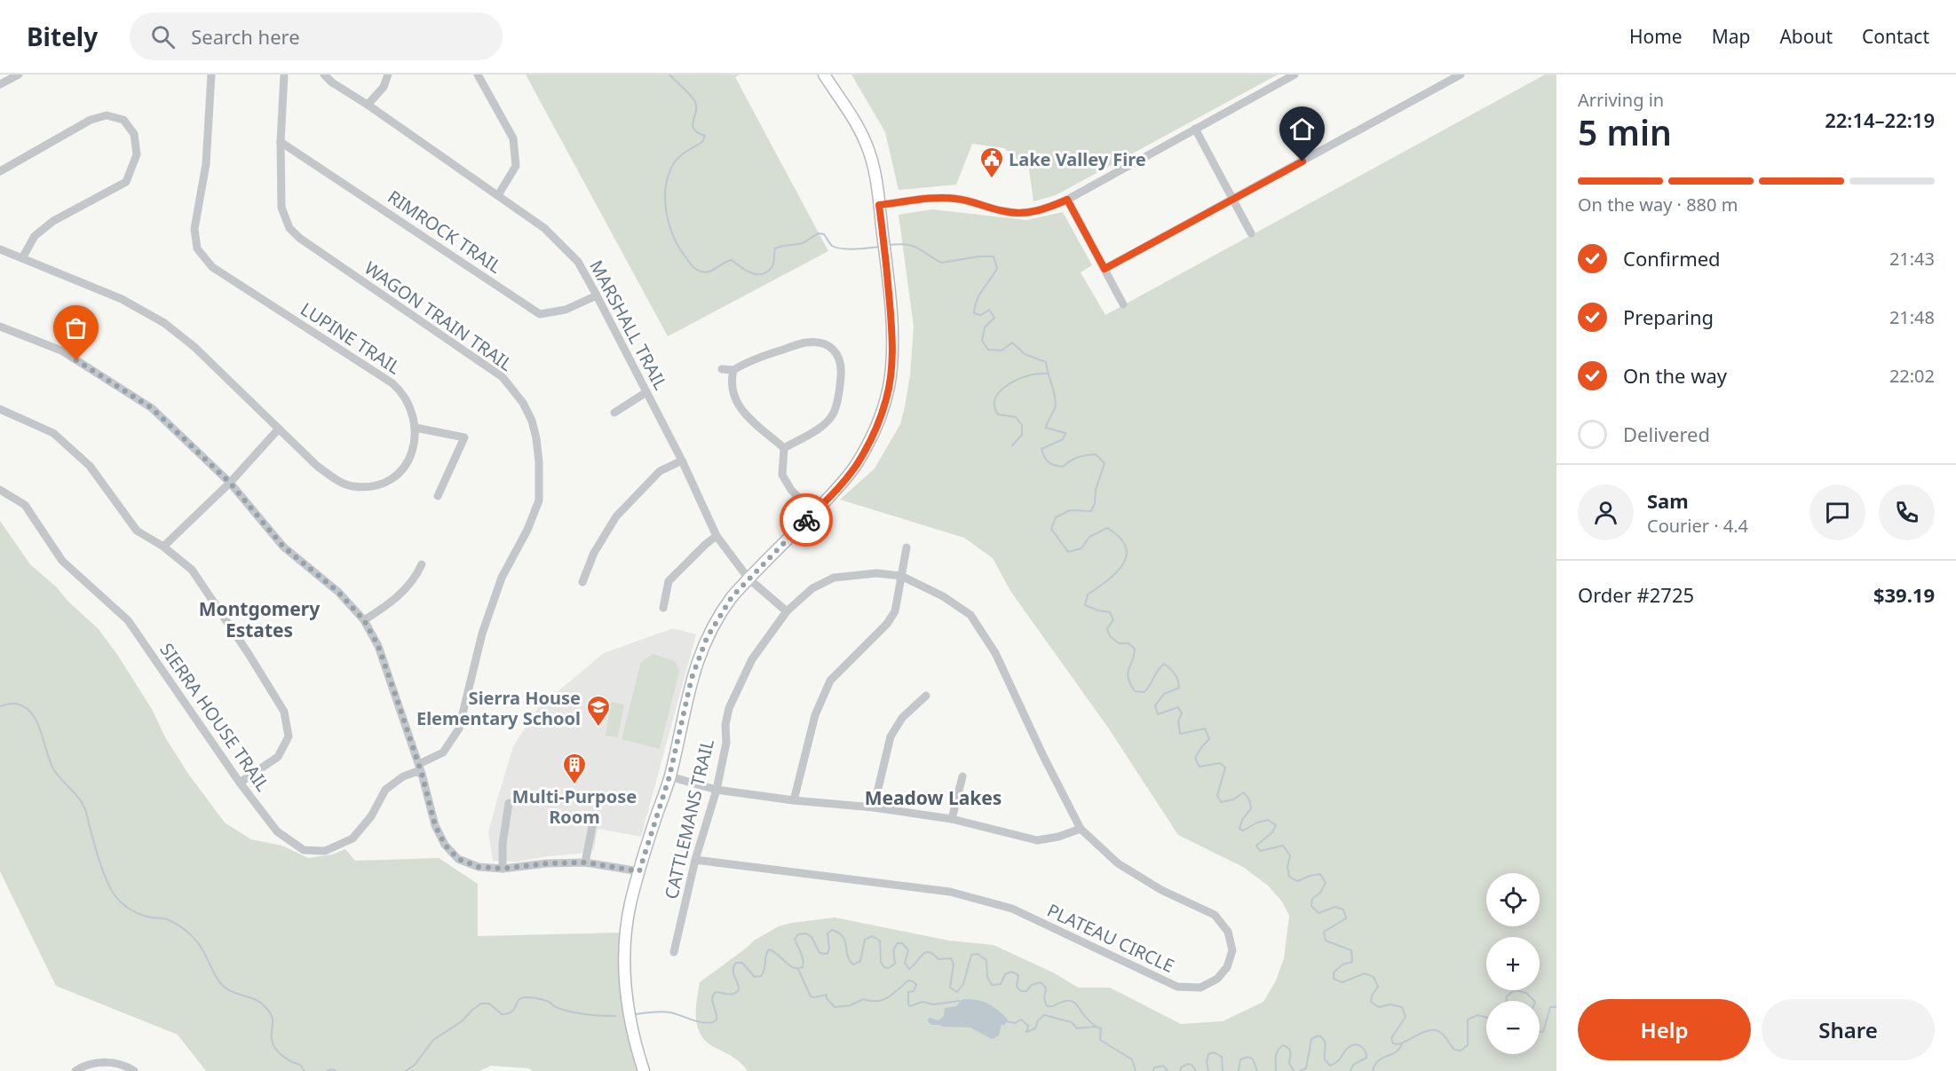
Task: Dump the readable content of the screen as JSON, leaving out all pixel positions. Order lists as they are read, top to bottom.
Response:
{
  "streets": {
    "street": [
      "RIMROCK TRAIL",
      "WAGON TRAIN TRAIL",
      "MARSHALL TRAIL",
      "LUPINE TRAIL",
      "SIERRA HOUSE TRAIL",
      "CATTLEMANS TRAIL",
      "PLATEAU CIRCLE"
    ]
  },
  "crossings": [
    ["RIMROCK TRAIL", "WAGON TRAIN TRAIL"],
    ["RIMROCK TRAIL", "MARSHALL TRAIL"],
    ["MARSHALL TRAIL", "CATTLEMANS TRAIL"],
    ["CATTLEMANS TRAIL", "PLATEAU CIRCLE"]
  ],
  "districts": ["Montgomery Estates", "Meadow Lakes"],
  "places": {
    "public building": ["Lake Valley Fire"],
    "school or university": ["Sierra House Elementary School"],
    "building": ["Multi-Purpose Room"]
  },
  "page": {
    "header": "Bitely",
    "search": "Search here",
    "nav": [
      "Home",
      "Map",
      "About",
      "Contact"
    ],
    "heading": ["5 min", "Arriving in", "22:14–22:19"],
    "panel": [
      "Sam",
      "Courier · 4.4",
      "Order #2725",
      "$39.19"
    ],
    "bar": "On the way · 880 m",
    "list": [
      ["Confirmed", "21:43"],
      ["Preparing", "21:48"],
      ["On the way", "22:02"],
      "Delivered"
    ],
    "map_buttons": ["+", "−"],
    "buttons": ["Help", "Share"]
  }
}
